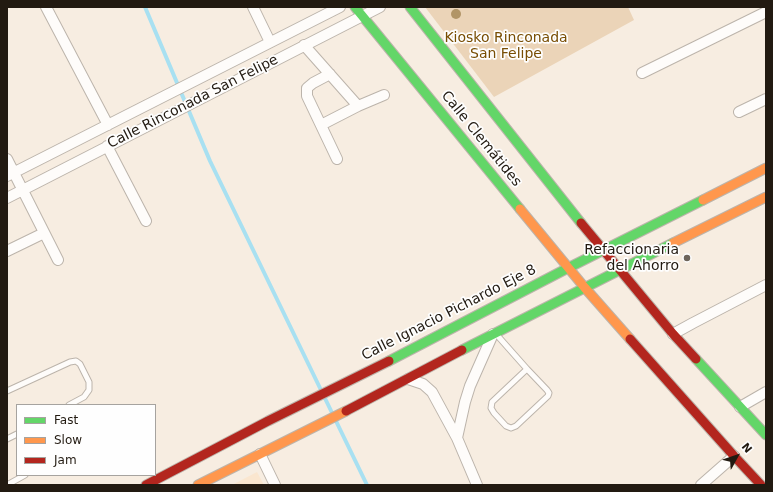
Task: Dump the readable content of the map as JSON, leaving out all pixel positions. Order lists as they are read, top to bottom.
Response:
{
  "streets": {
    "main road": ["Calle Clemátides", "Calle Ignacio Pichardo Eje 8"],
    "street": ["Calle Rinconada San Felipe"]
  },
  "crossings": [
    ["Calle Rinconada San Felipe", "Calle Clemátides"],
    ["Calle Clemátides", "Calle Ignacio Pichardo Eje 8"]
  ],
  "parks": ["Kiosko Rinconada San Felipe"],
  "places": ["Refaccionaria del Ahorro"],
  "legend": ["Fast", "Slow", "Jam"],
  "north": "top right"
}
